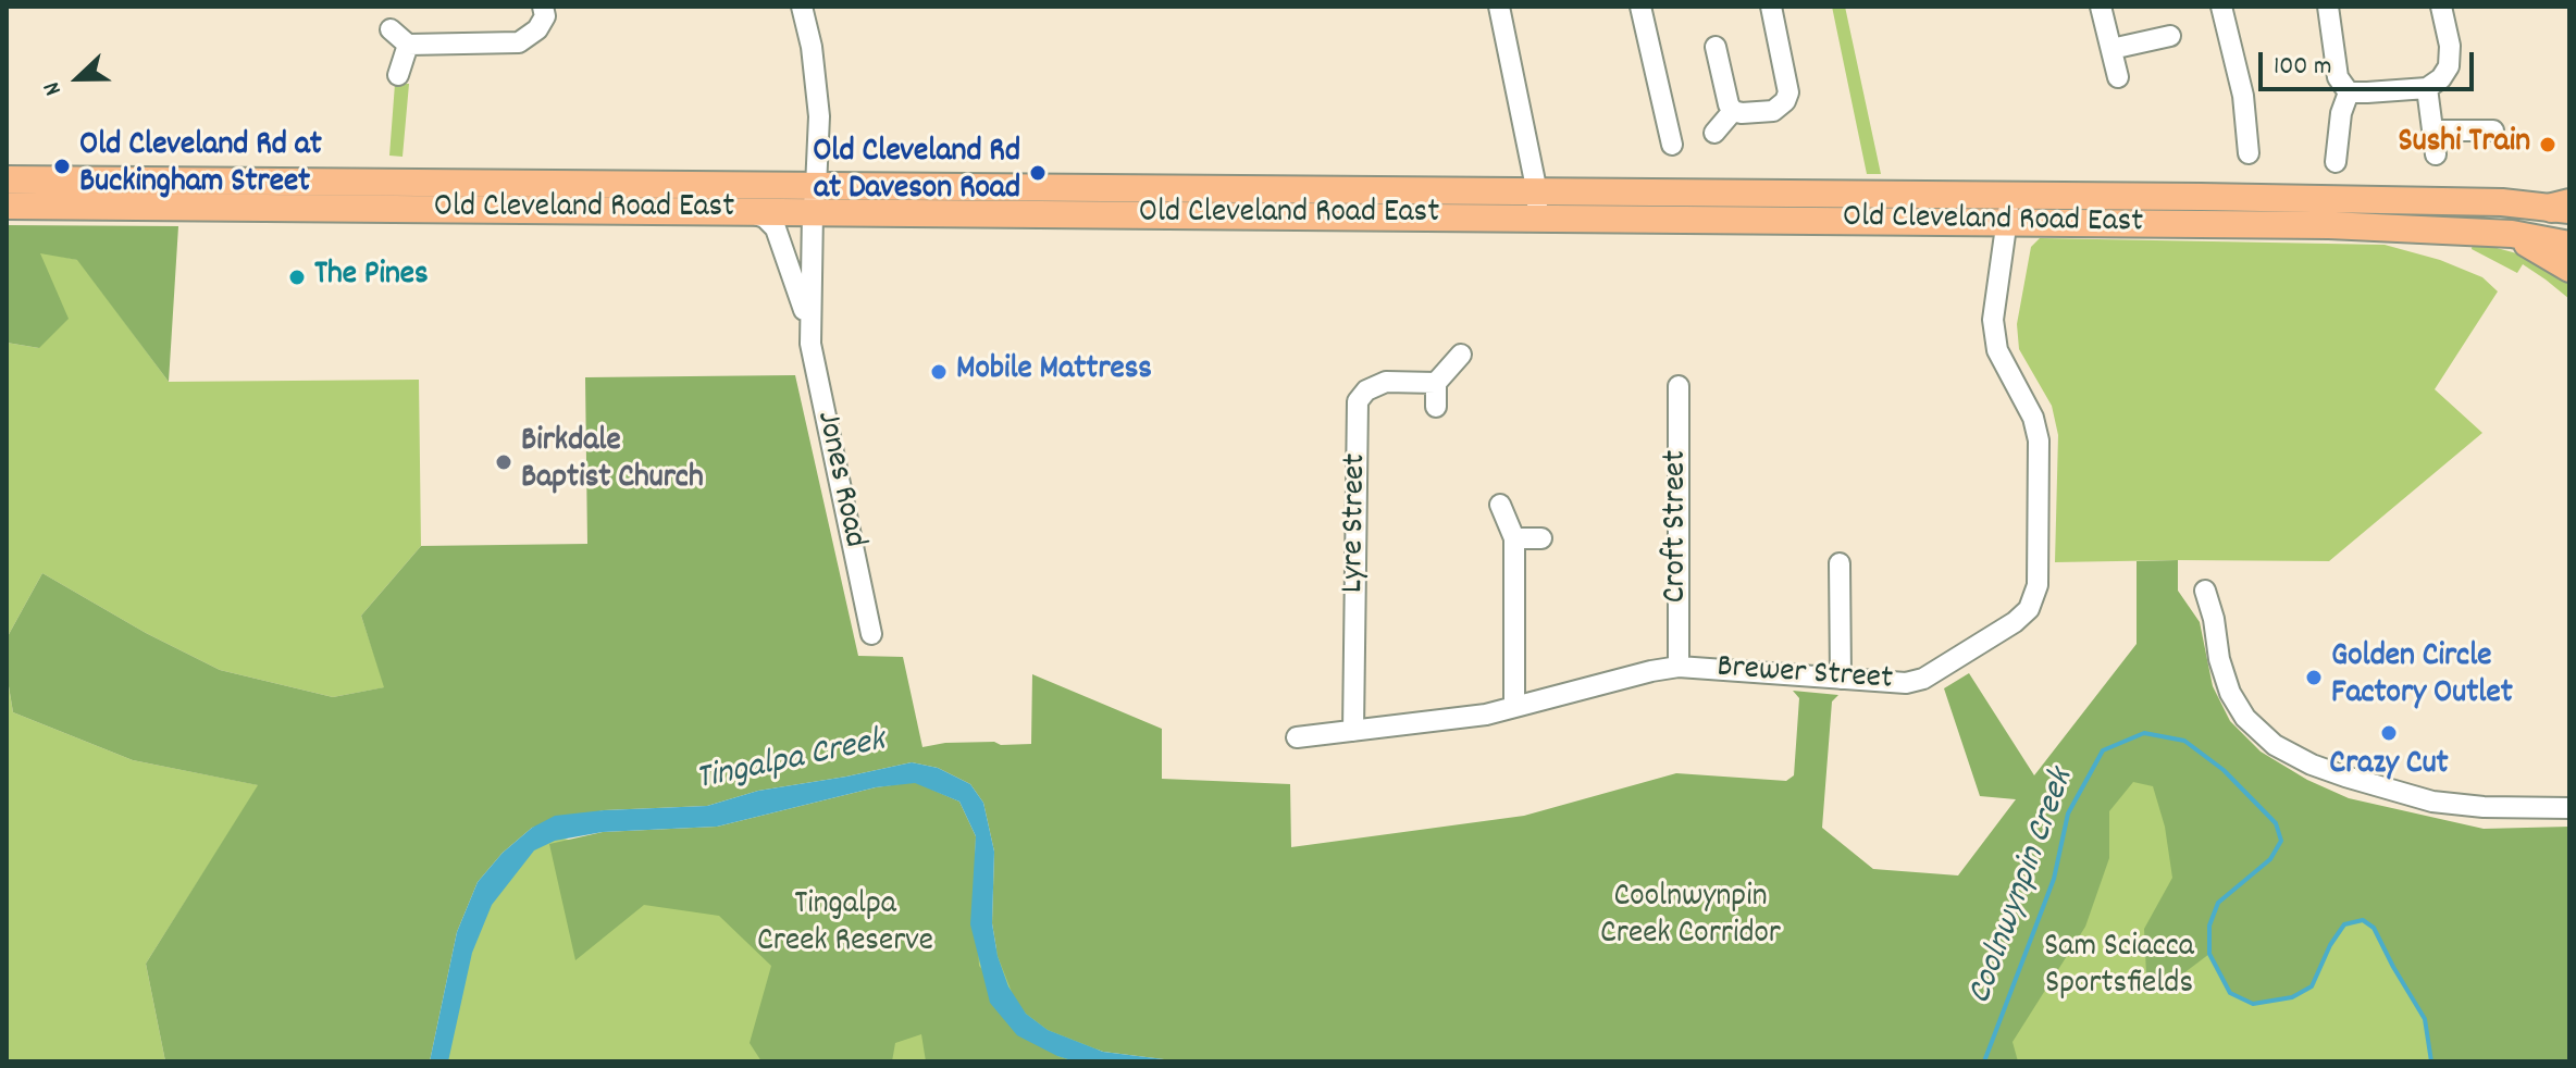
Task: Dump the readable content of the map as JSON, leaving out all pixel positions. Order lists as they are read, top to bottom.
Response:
{
  "streets": {
    "main road": ["Old Cleveland Road East"],
    "street": [
      "Jones Road",
      "Lyre Street",
      "Croft Street",
      "Brewer Street"
    ]
  },
  "crossings": [
    ["Old Cleveland Road East", "Jones Road"],
    ["Old Cleveland Road East", "Brewer Street"],
    ["Lyre Street", "Brewer Street"],
    ["Croft Street", "Brewer Street"]
  ],
  "water": ["Tingalpa Creek", "Coolnwynpin Creek"],
  "parks": ["Coolnwynpin Creek Corridor", "Tingalpa Creek Reserve", "Sam Sciacca Sportsfields"],
  "places": [
    "Sushi Train",
    "Old Cleveland Rd at Buckingham Street",
    "Old Cleveland Rd at Daveson Road",
    "The Pines",
    "Mobile Mattress",
    "Birkdale Baptist Church",
    "Golden Circle Factory Outlet",
    "Crazy Cut"
  ],
  "scale_bar": "100 m",
  "north": "left"
}
